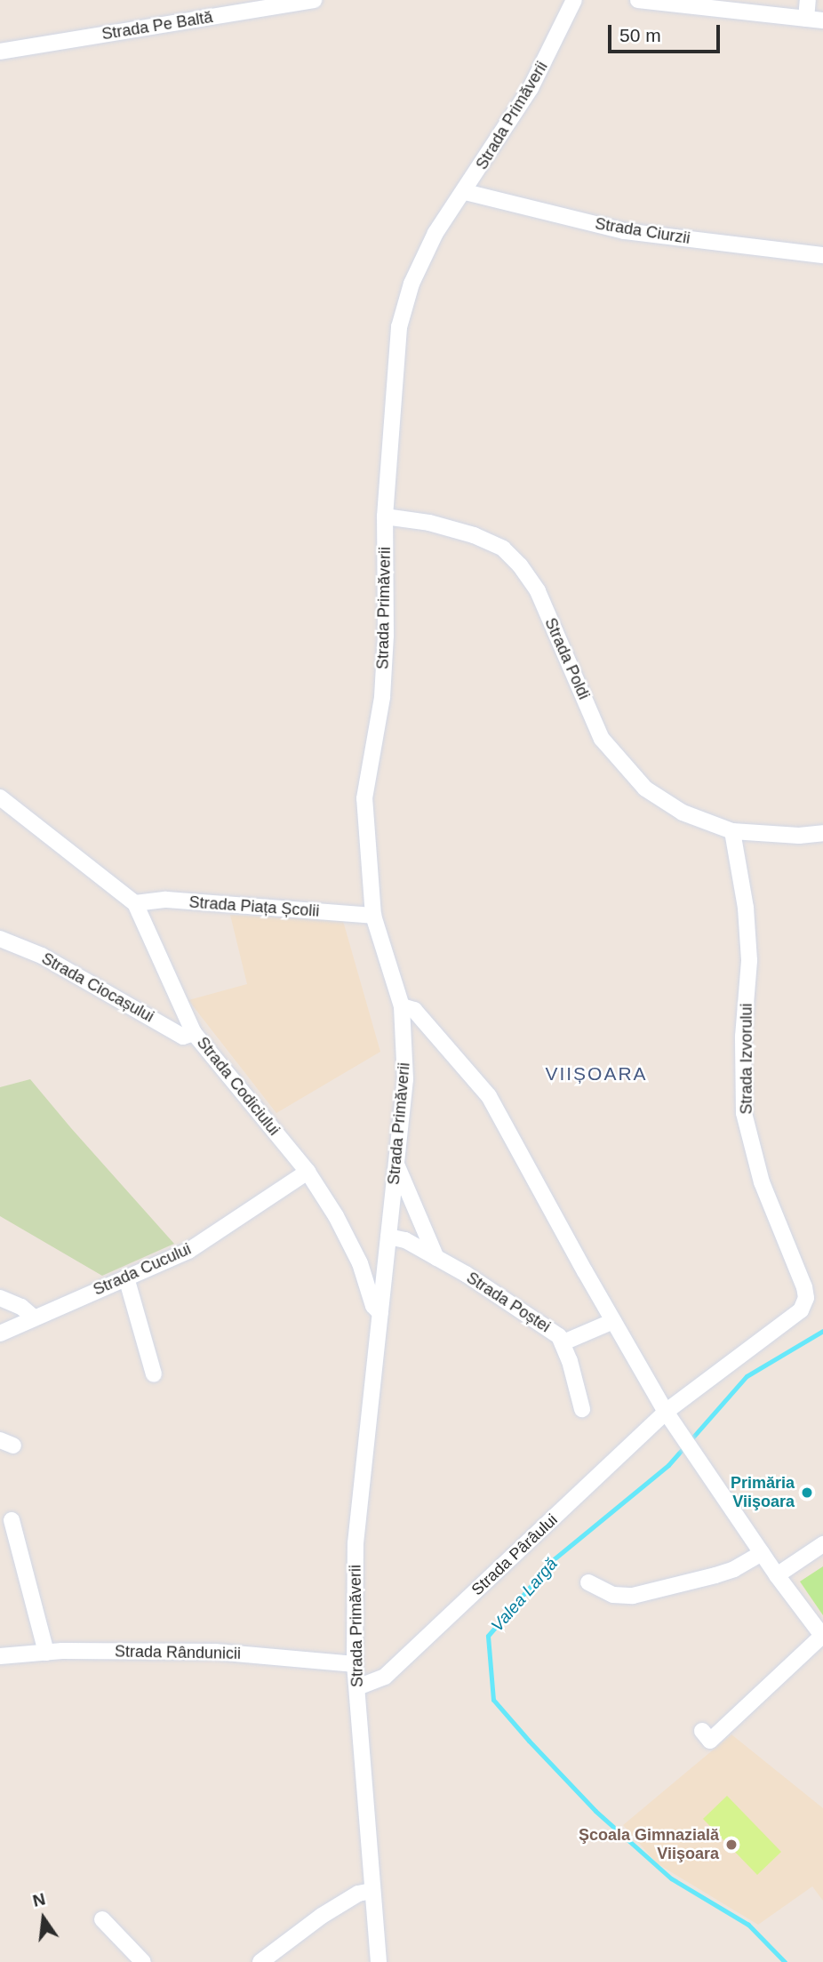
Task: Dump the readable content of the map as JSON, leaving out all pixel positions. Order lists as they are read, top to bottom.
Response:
{
  "streets": {
    "street": [
      "Strada Pe Baltă",
      "Strada Primăverii",
      "Strada Ciurzii",
      "Strada Poldi",
      "Strada Piața Școlii",
      "Strada Ciocașului",
      "Strada Izvorului",
      "Strada Codiciului",
      "Strada Cucului",
      "Strada Poștei",
      "Strada Pârâului",
      "Strada Rândunicii"
    ]
  },
  "crossings": [
    ["Strada Primăverii", "Strada Ciurzii"],
    ["Strada Primăverii", "Strada Poldi"],
    ["Strada Primăverii", "Strada Piața Școlii"],
    ["Strada Primăverii", "Strada Codiciului"],
    ["Strada Primăverii", "Strada Poștei"],
    ["Strada Primăverii", "Strada Pârâului"],
    ["Strada Primăverii", "Strada Rândunicii"],
    ["Strada Poldi", "Strada Izvorului"],
    ["Strada Piața Școlii", "Strada Codiciului"],
    ["Strada Ciocașului", "Strada Codiciului"],
    ["Strada Izvorului", "Strada Pârâului"],
    ["Strada Codiciului", "Strada Cucului"]
  ],
  "districts": ["VIIȘOARA"],
  "water": ["Valea Largă"],
  "places": ["Primăria Viişoara", "Şcoala Gimnazială Viişoara"],
  "scale_bar": "50 m",
  "north": "top"
}
